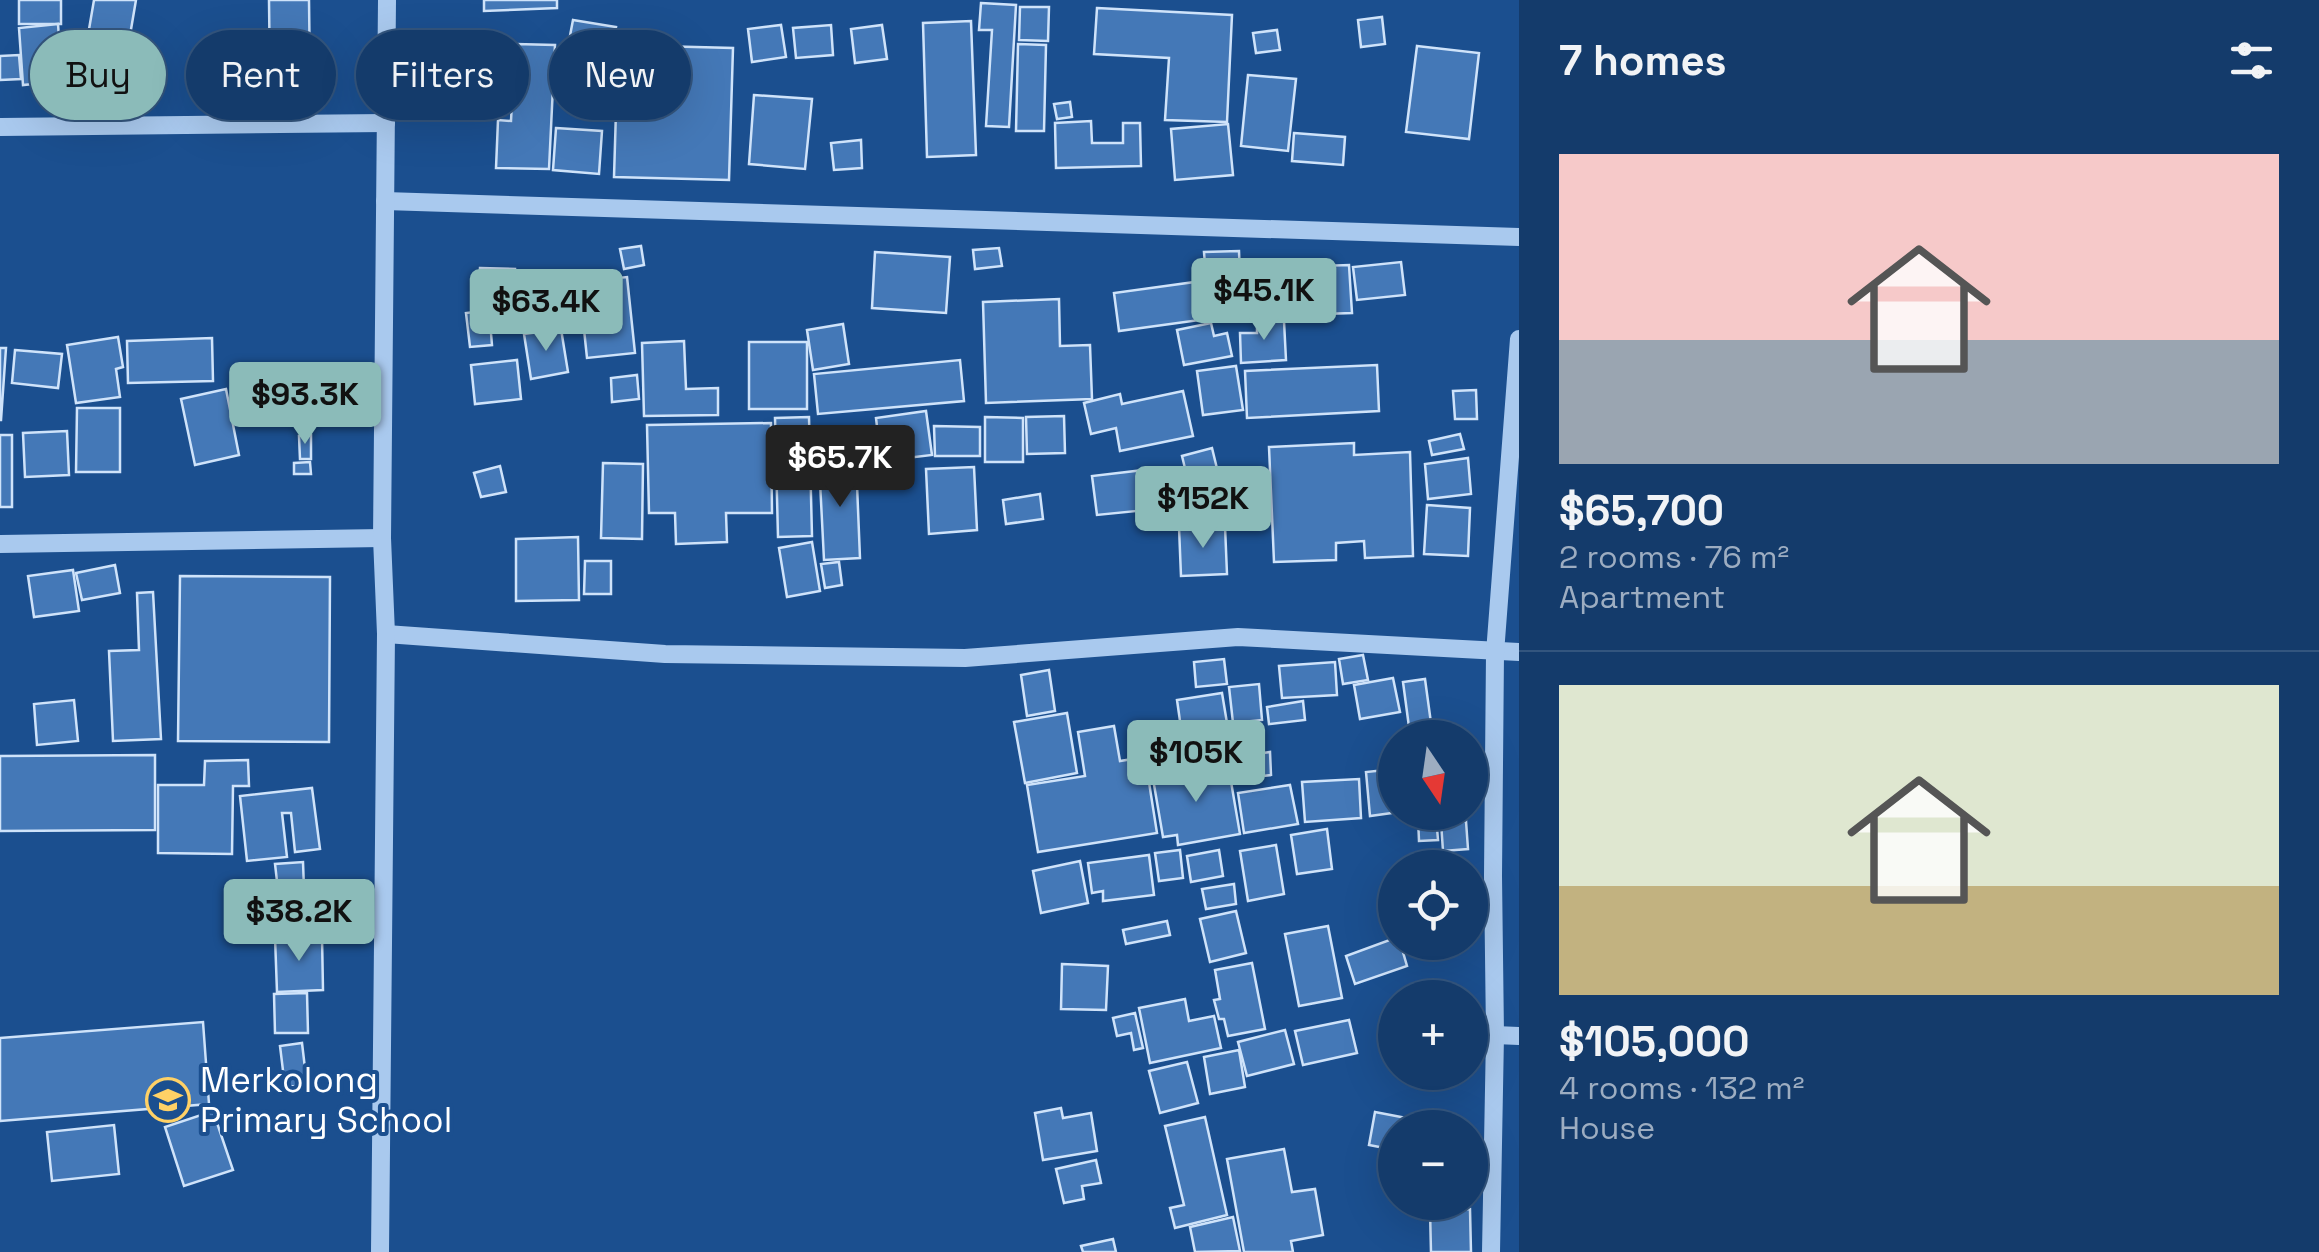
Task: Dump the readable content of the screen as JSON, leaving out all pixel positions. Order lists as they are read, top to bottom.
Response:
{
  "places": {
    "school or university": ["Merkolong Primary School"]
  },
  "north": "bottom",
  "page": {
    "heading": "7 homes",
    "chip": [
      "Buy",
      "Rent",
      "Filters",
      "New"
    ],
    "list": [
      {
        "name": "$65,700",
        "note": "2 rooms · 76 m² · Apartment"
      },
      {
        "name": "$105,000",
        "note": "4 rooms · 132 m² · House"
      }
    ],
    "price": [
      "$45.1K",
      "$63.4K",
      "$93.3K",
      "$65.7K",
      "$152K",
      "$105K",
      "$38.2K"
    ],
    "map_buttons": ["+", "−"]
  }
}
